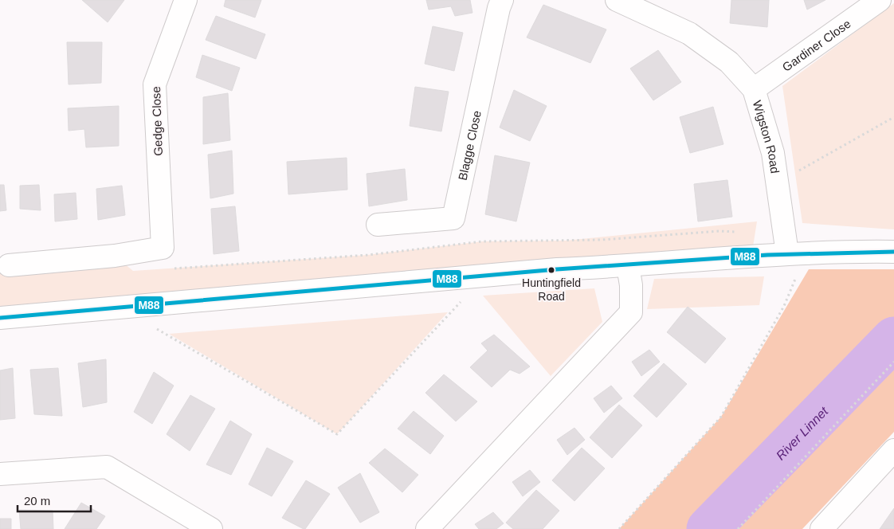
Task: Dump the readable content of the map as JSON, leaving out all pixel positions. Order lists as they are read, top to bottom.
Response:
{
  "streets": {
    "street": [
      "Gardiner Close",
      "Gedge Close",
      "Wigston Road",
      "Blagge Close"
    ]
  },
  "crossings": [
    ["Gardiner Close", "Wigston Road"]
  ],
  "water": ["River Linnet"],
  "places": ["Huntingfield Road"],
  "lines": ["transit line M88"],
  "scale_bar": "20 m"
}
